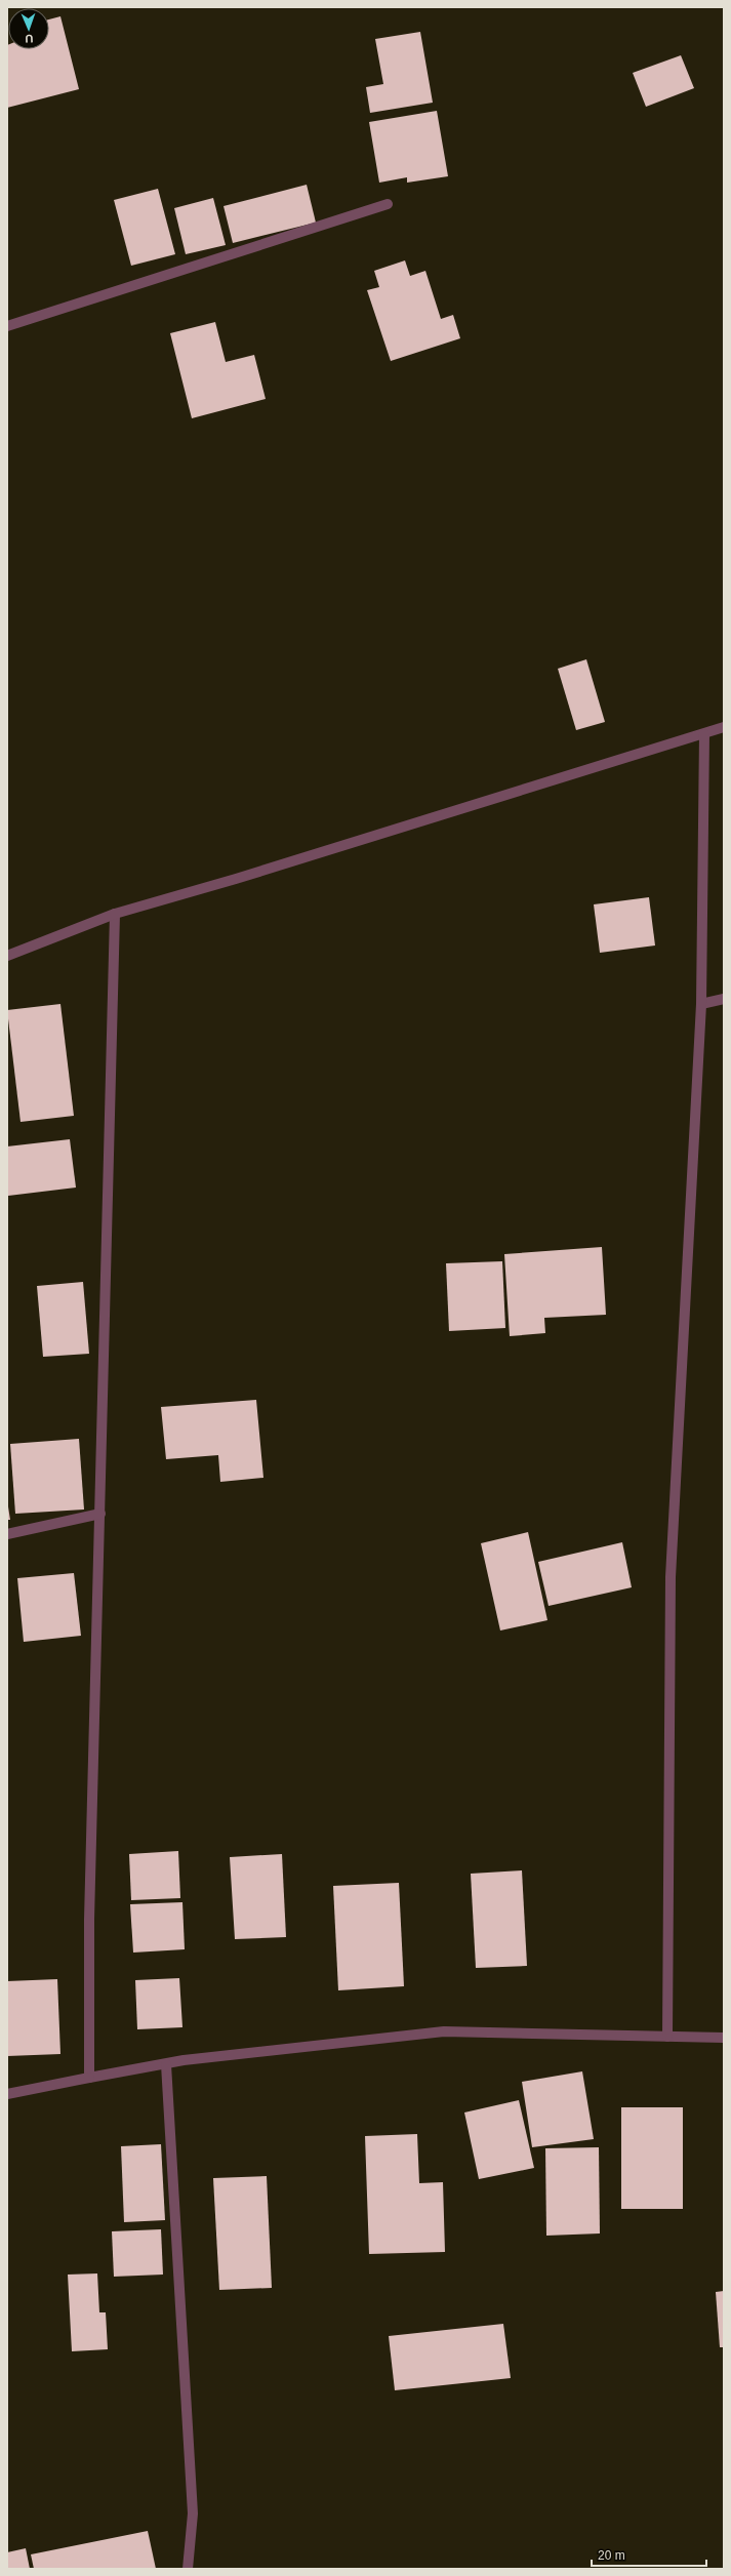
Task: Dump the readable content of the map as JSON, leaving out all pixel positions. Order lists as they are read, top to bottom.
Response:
{
  "scale_bar": "20 m",
  "north": "bottom"
}
